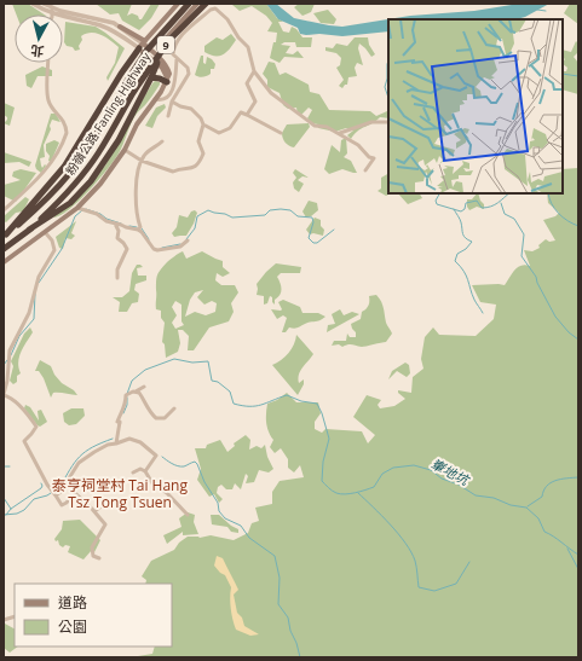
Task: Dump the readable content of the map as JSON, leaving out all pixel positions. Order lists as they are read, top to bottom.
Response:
{
  "streets": {
    "highway": ["9", "粉嶺公路 Fanling Highway"]
  },
  "districts": ["泰亨祠堂村 Tai Hang Tsz Tong Tsuen"],
  "water": ["輋地坑"],
  "legend": ["道路", "公園"],
  "north": "bottom"
}
